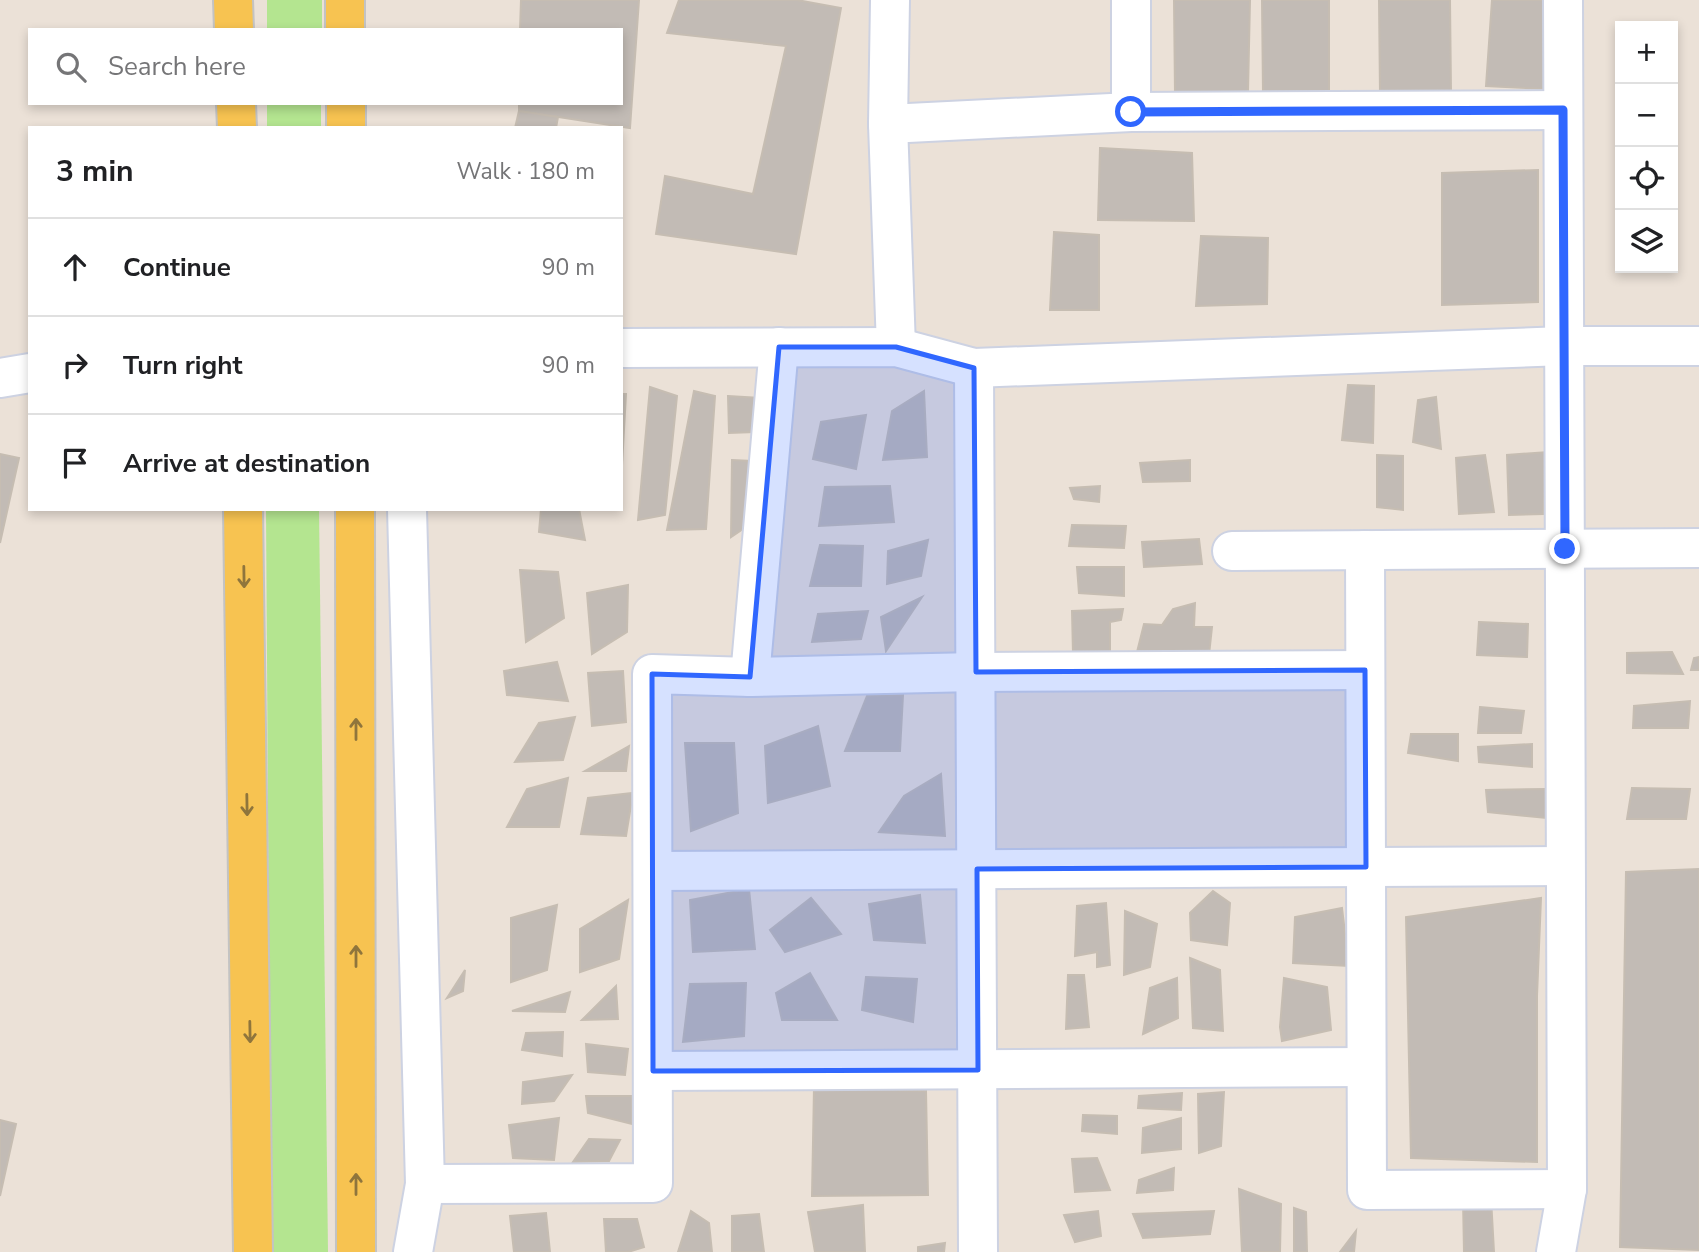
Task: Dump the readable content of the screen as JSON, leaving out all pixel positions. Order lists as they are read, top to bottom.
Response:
{
  "page": {
    "map_buttons": ["+", "−"],
    "search": "Search here",
    "heading": ["3 min", "Walk · 180 m"],
    "list": [
      ["Continue", "90 m"],
      ["Turn right", "90 m"],
      "Arrive at destination"
    ]
  }
}
